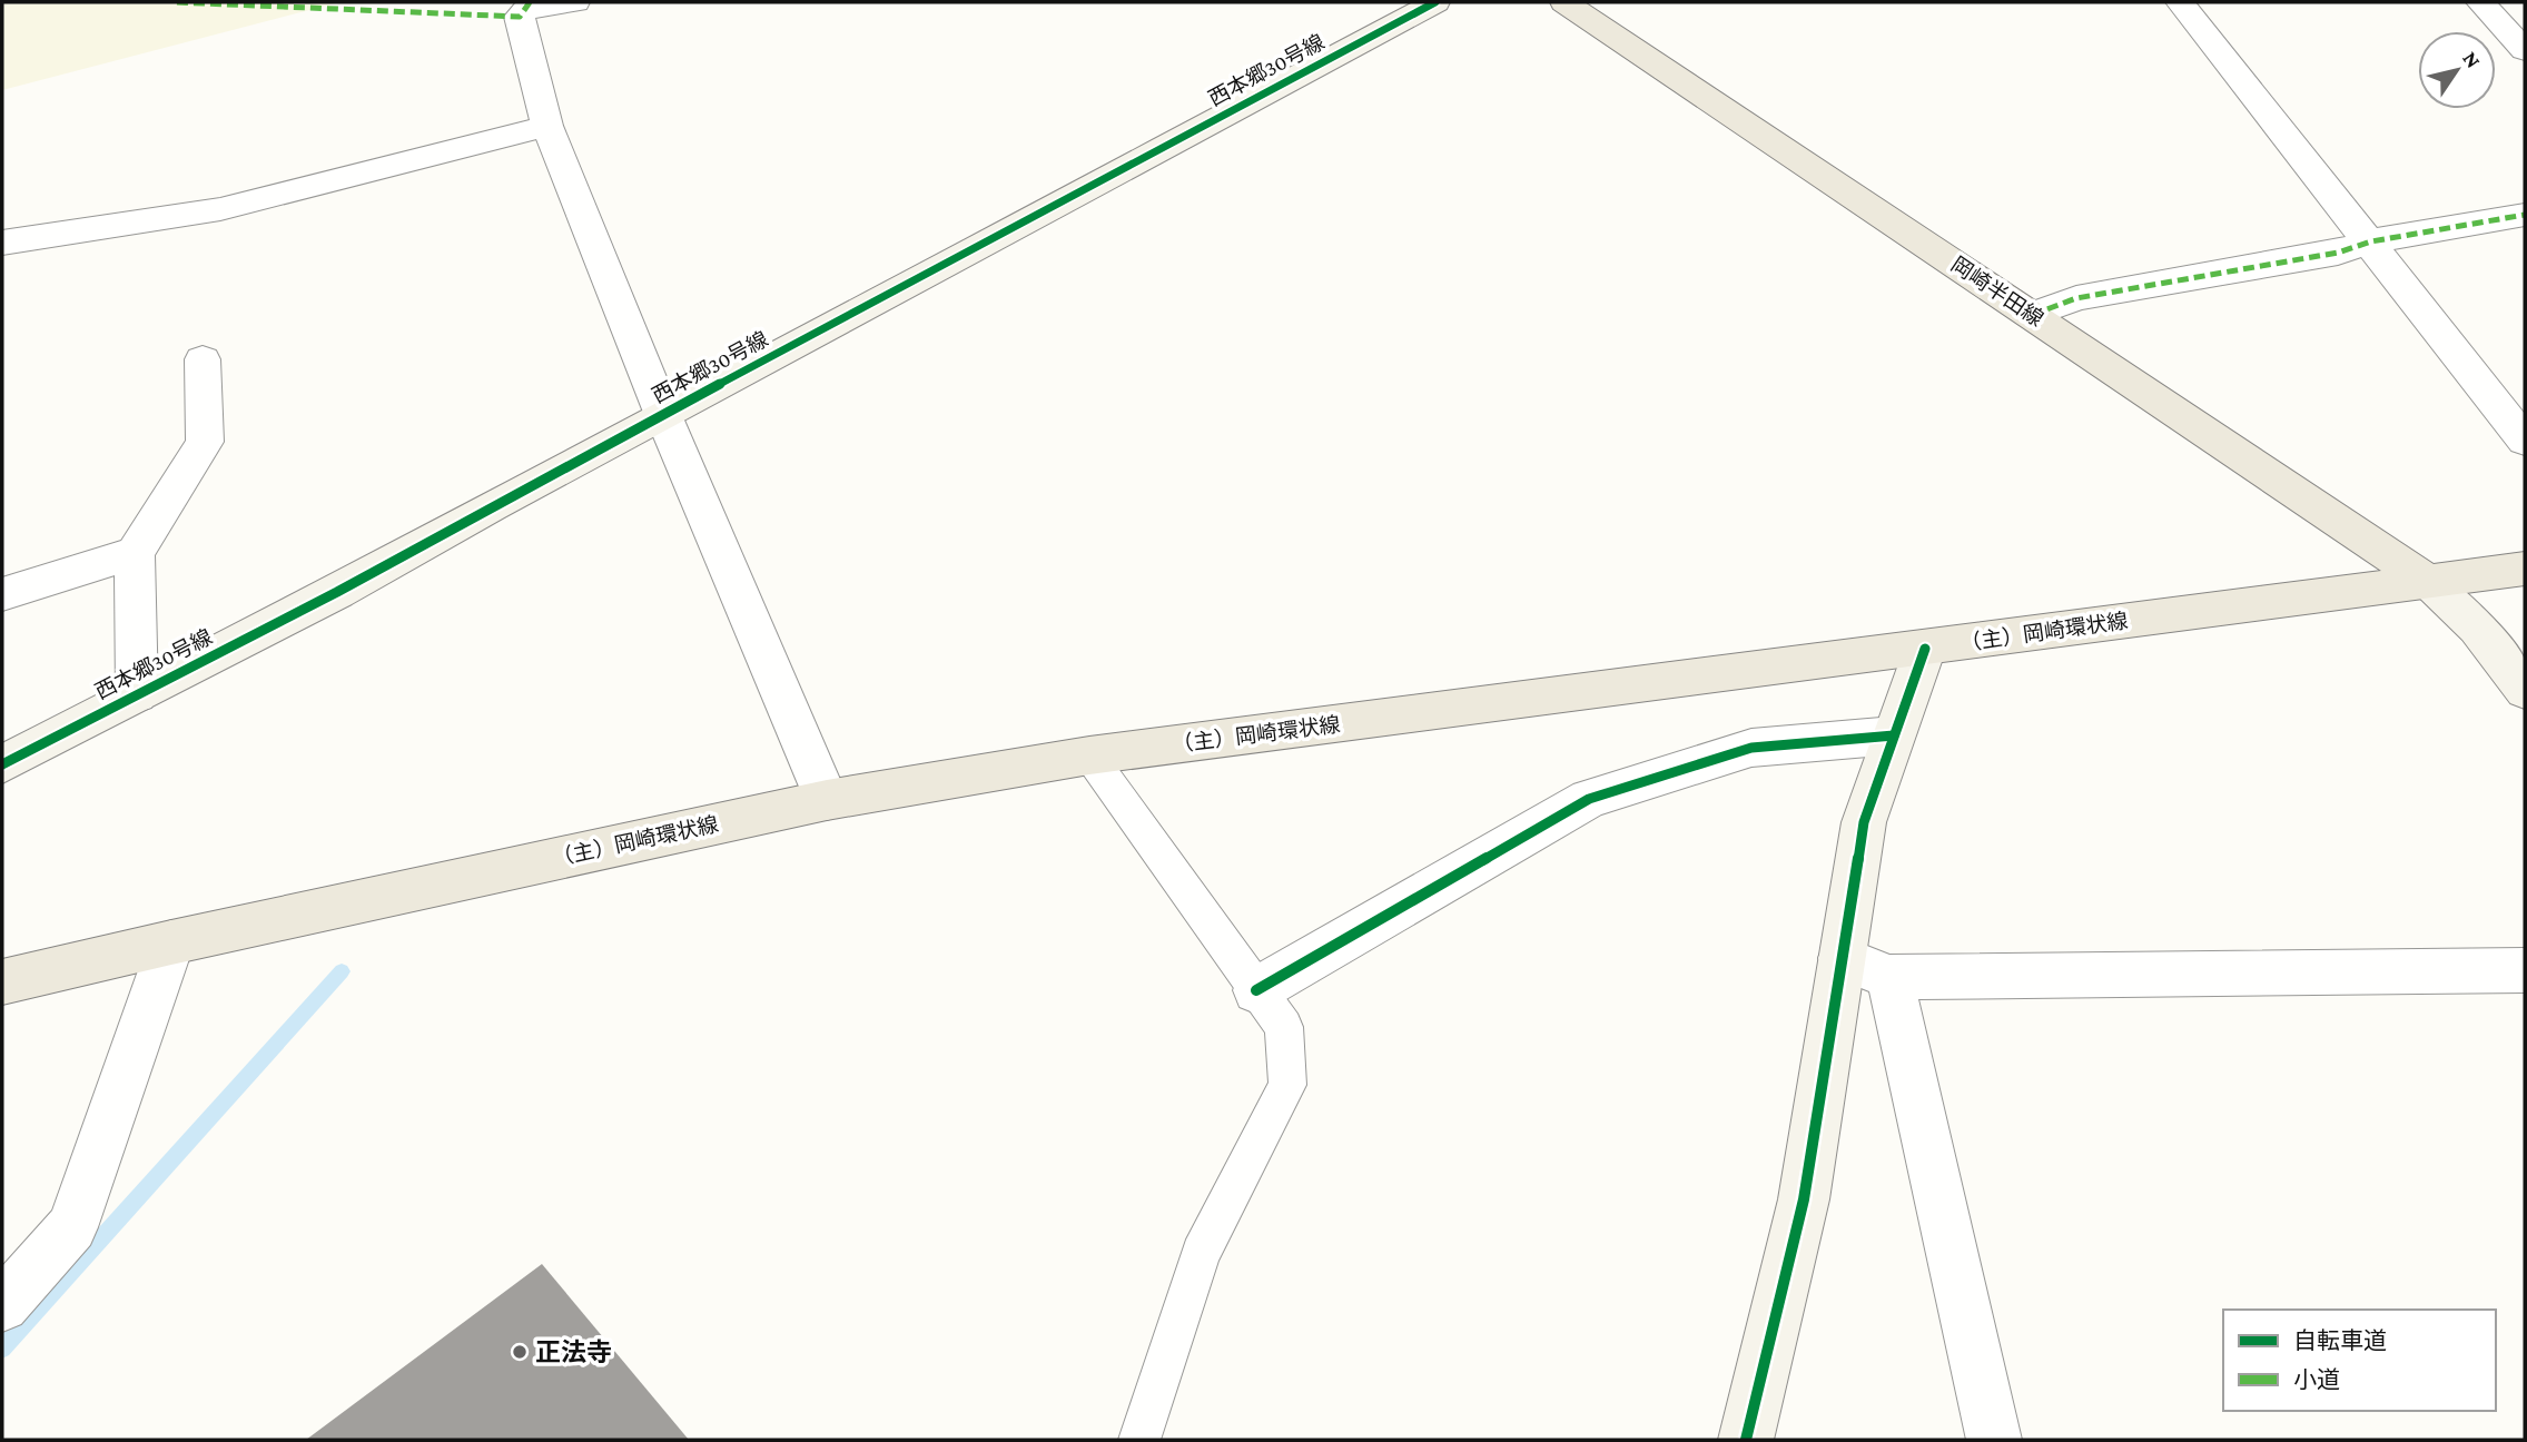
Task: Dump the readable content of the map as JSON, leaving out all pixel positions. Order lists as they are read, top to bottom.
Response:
{
  "streets": {
    "main road": ["岡崎半田線", "（主）岡崎環状線"],
    "street": ["西本郷30号線"]
  },
  "crossings": [
    ["岡崎半田線", "（主）岡崎環状線"]
  ],
  "places": ["正法寺"],
  "legend": ["自転車道", "小道"],
  "north": "top right"
}
